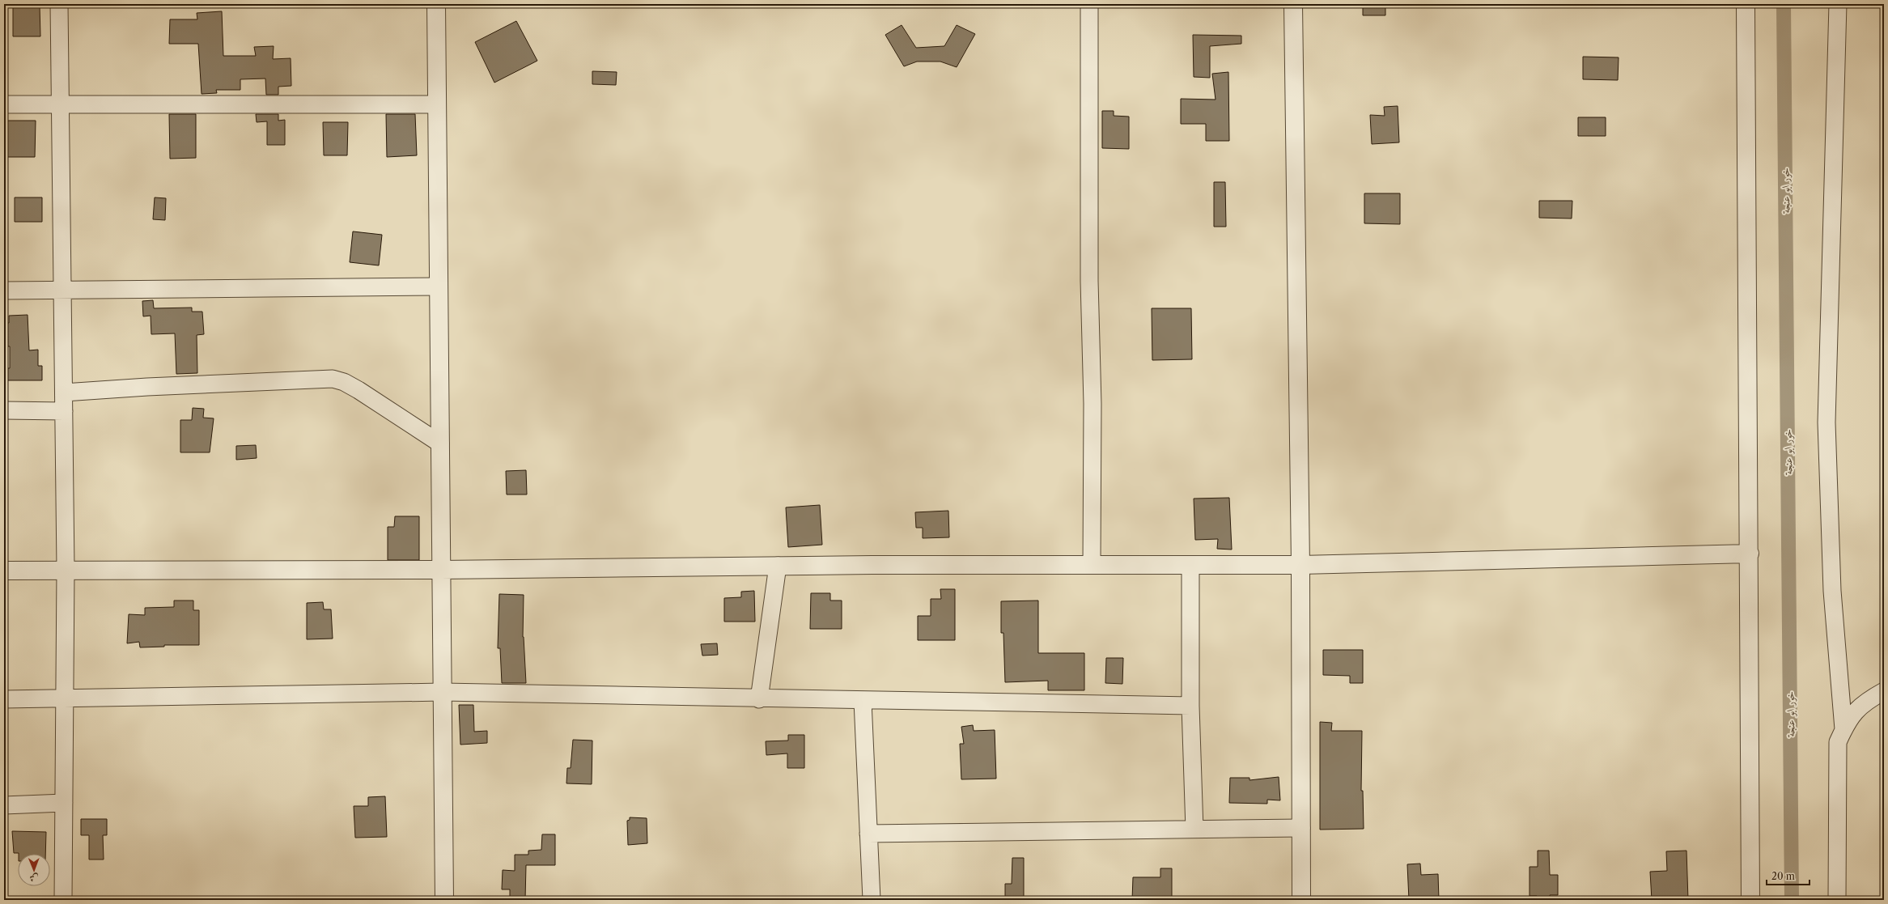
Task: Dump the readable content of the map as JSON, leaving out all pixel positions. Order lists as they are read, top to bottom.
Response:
{
  "water": ["خور ابو عنجة"],
  "scale_bar": "20 m",
  "north": "bottom"
}
